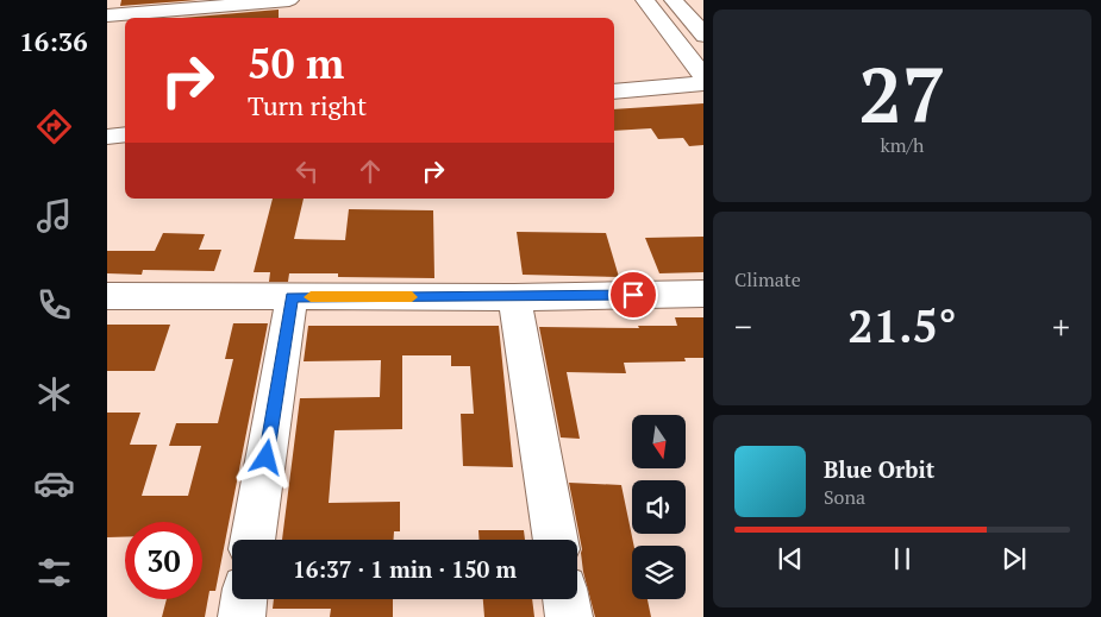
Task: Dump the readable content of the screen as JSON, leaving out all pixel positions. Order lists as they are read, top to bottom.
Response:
{
  "north": "bottom",
  "page": {
    "tabs": "16:36",
    "tile": [
      ["27", "km/h"],
      "Climate"
    ],
    "turn": ["50 m", "Turn right"],
    "heat": ["−", "21.5°", "+"],
    "song": ["Blue Orbit", "Sona"],
    "limit": "30",
    "trip": "16:37 · 1 min · 150 m"
  }
}
